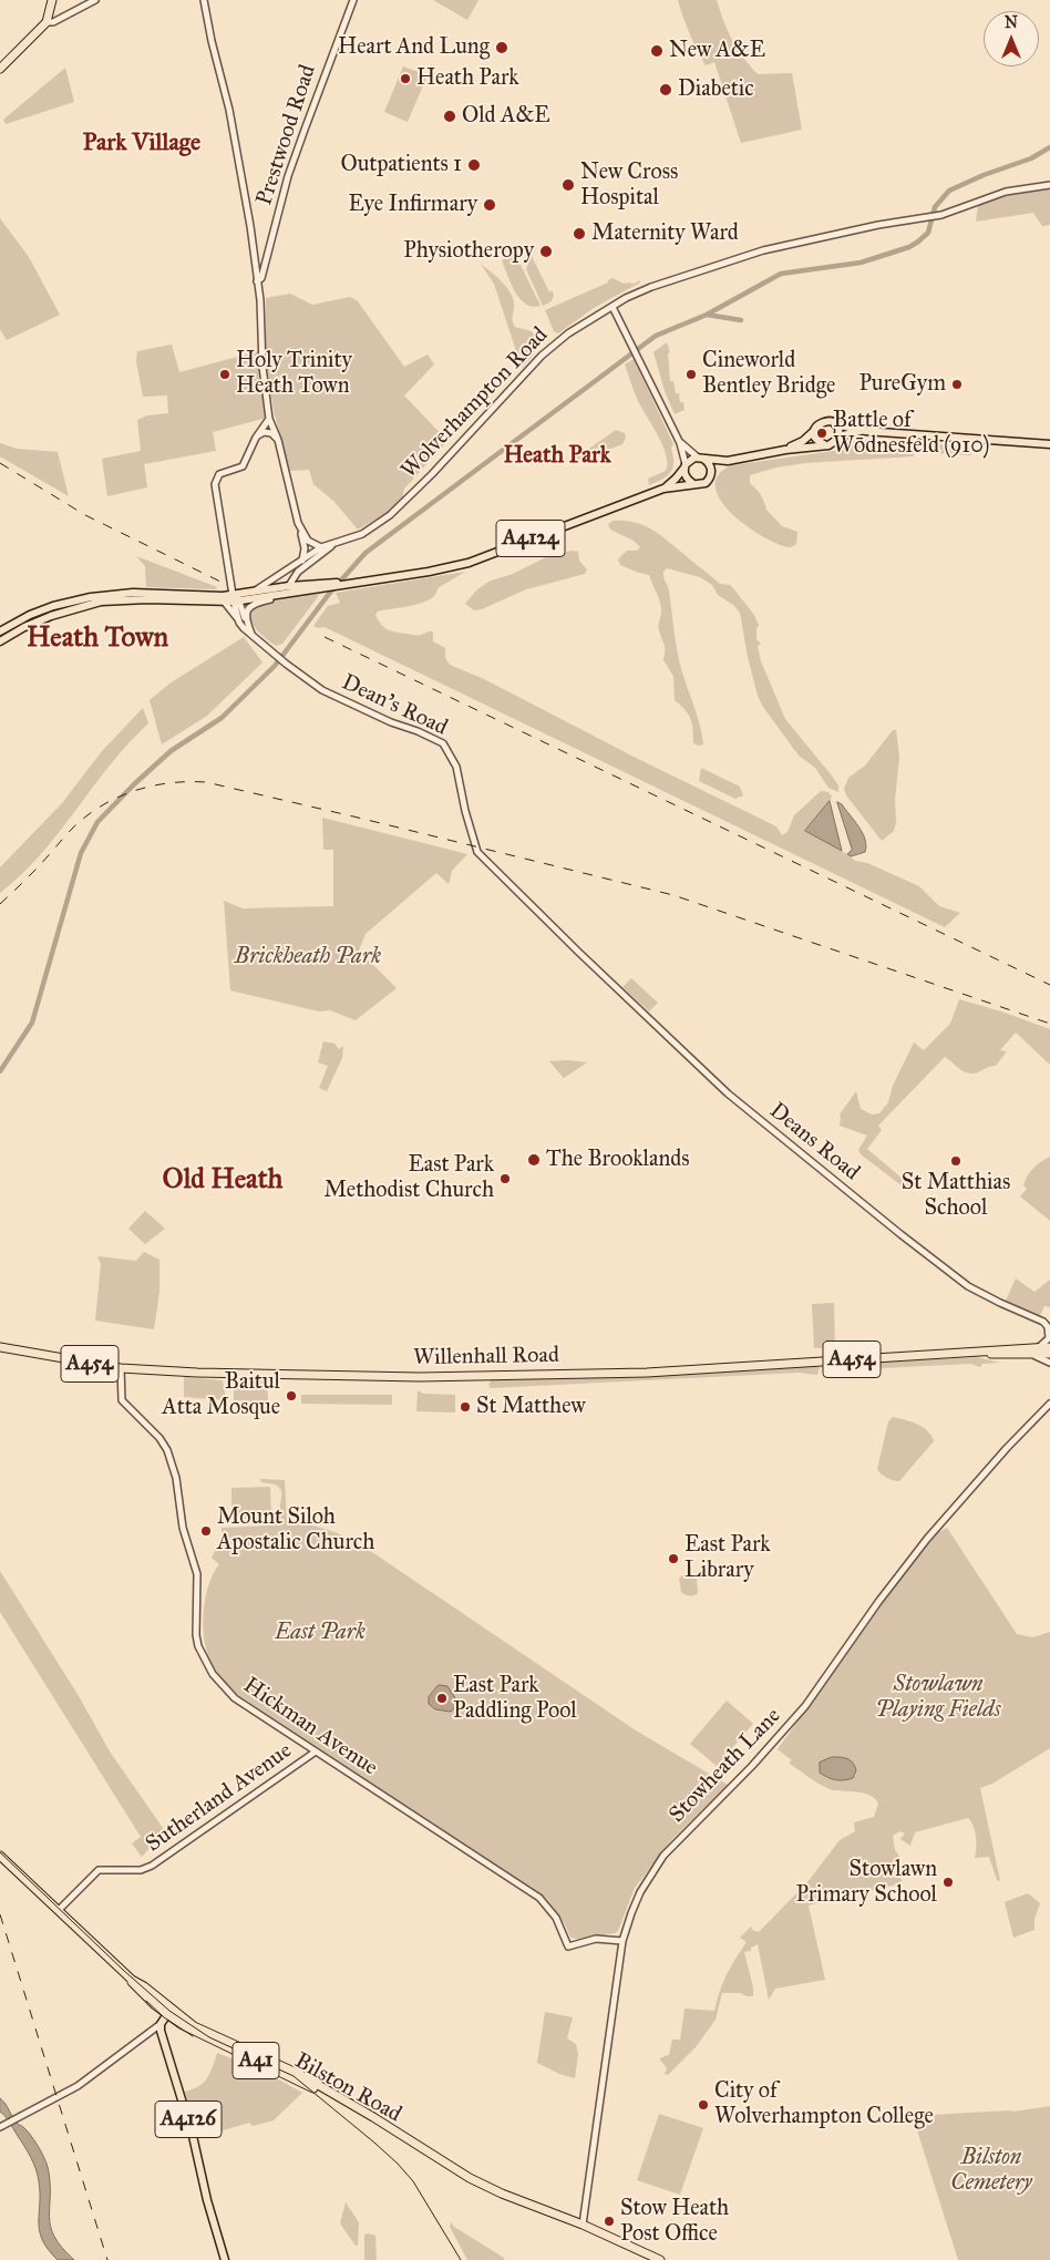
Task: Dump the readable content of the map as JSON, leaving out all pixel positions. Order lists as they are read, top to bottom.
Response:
{
  "streets": {
    "highway": [
      "Willenhall Road",
      "A454",
      "A41",
      "Bilston Road"
    ],
    "main road": ["A4124", "A4126"],
    "street": [
      "Prestwood Road",
      "Wolverhampton Road",
      "Dean's Road",
      "Deans Road",
      "Hickman Avenue",
      "Stowheath Lane",
      "Sutherland Avenue"
    ]
  },
  "crossings": [
    ["Wolverhampton Road", "A4124"],
    ["Dean's Road", "Deans Road"],
    ["Willenhall Road", "Hickman Avenue"],
    ["Hickman Avenue", "Stowheath Lane"],
    ["Hickman Avenue", "Sutherland Avenue"],
    ["Stowheath Lane", "Bilston Road"],
    ["Sutherland Avenue", "Bilston Road"]
  ],
  "districts": [
    "Park Village",
    "Heath Park",
    "Heath Town",
    "Old Heath"
  ],
  "parks": [
    "Brickheath Park",
    "East Park",
    "Stowlawn Playing Fields",
    "Bilston Cemetery"
  ],
  "places": [
    "Heart And Lung",
    "New A&E",
    "Heath Park",
    "Diabetic",
    "Old A&E",
    "Outpatients 1",
    "New Cross Hospital",
    "Eye Infirmary",
    "Maternity Ward",
    "Physiotheropy",
    "Holy Trinity Heath Town",
    "Cineworld Bentley Bridge",
    "PureGym",
    "Battle of Wōdnesfeld (910)",
    "The Brooklands",
    "St Matthias School",
    "East Park Methodist Church",
    "Baitul Atta Mosque",
    "St Matthew",
    "Mount Siloh Apostalic Church",
    "East Park Library",
    "East Park Paddling Pool",
    "Stowlawn Primary School",
    "City of Wolverhampton College",
    "Stow Heath Post Office"
  ],
  "north": "top"
}
